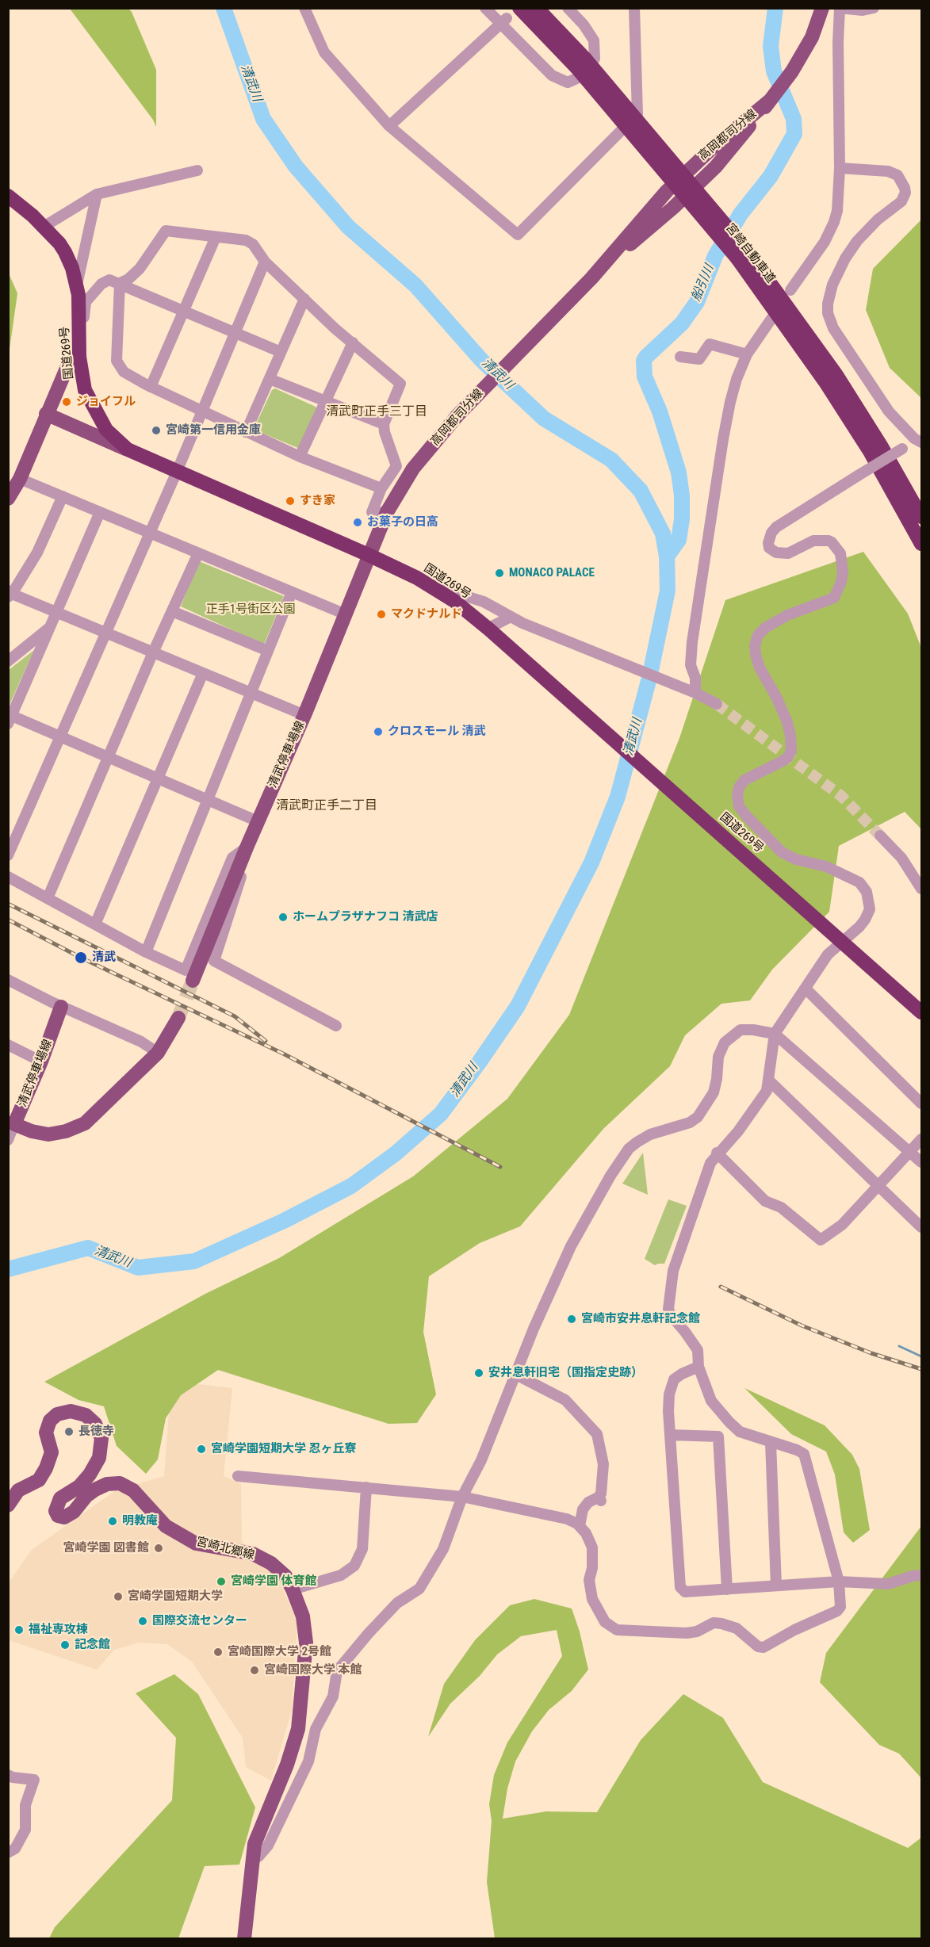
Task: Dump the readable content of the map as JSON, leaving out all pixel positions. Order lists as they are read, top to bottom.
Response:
{
  "streets": {
    "highway": ["宮崎自動車道", "国道269号"],
    "main road": ["高岡都司分線", "清武停車場線", "宮崎北郷線"]
  },
  "crossings": [
    ["高岡都司分線", "国道269号"],
    ["高岡都司分線", "清武停車場線"],
    ["国道269号", "清武停車場線"]
  ],
  "districts": ["清武町正手三丁目", "清武町正手二丁目"],
  "water": ["清武川", "船引川"],
  "parks": ["正手1号街区公園"],
  "places": [
    "ジョイフル",
    "宮崎第一信用金庫",
    "すき家",
    "お菓子の日高",
    "MONACO PALACE",
    "マクドナルド",
    "クロスモール 清武",
    "ホームプラザナフコ 清武店",
    "清武",
    "宮崎市安井息軒記念館",
    "安井息軒旧宅（国指定史跡）",
    "長徳寺",
    "宮崎学園短期大学 忍ヶ丘寮",
    "明教庵",
    "宮崎学園 図書館",
    "宮崎学園 体育館",
    "宮崎学園短期大学",
    "国際交流センター",
    "福祉専攻棟",
    "記念館",
    "宮崎国際大学 2号館",
    "宮崎国際大学 本館"
  ]
}
